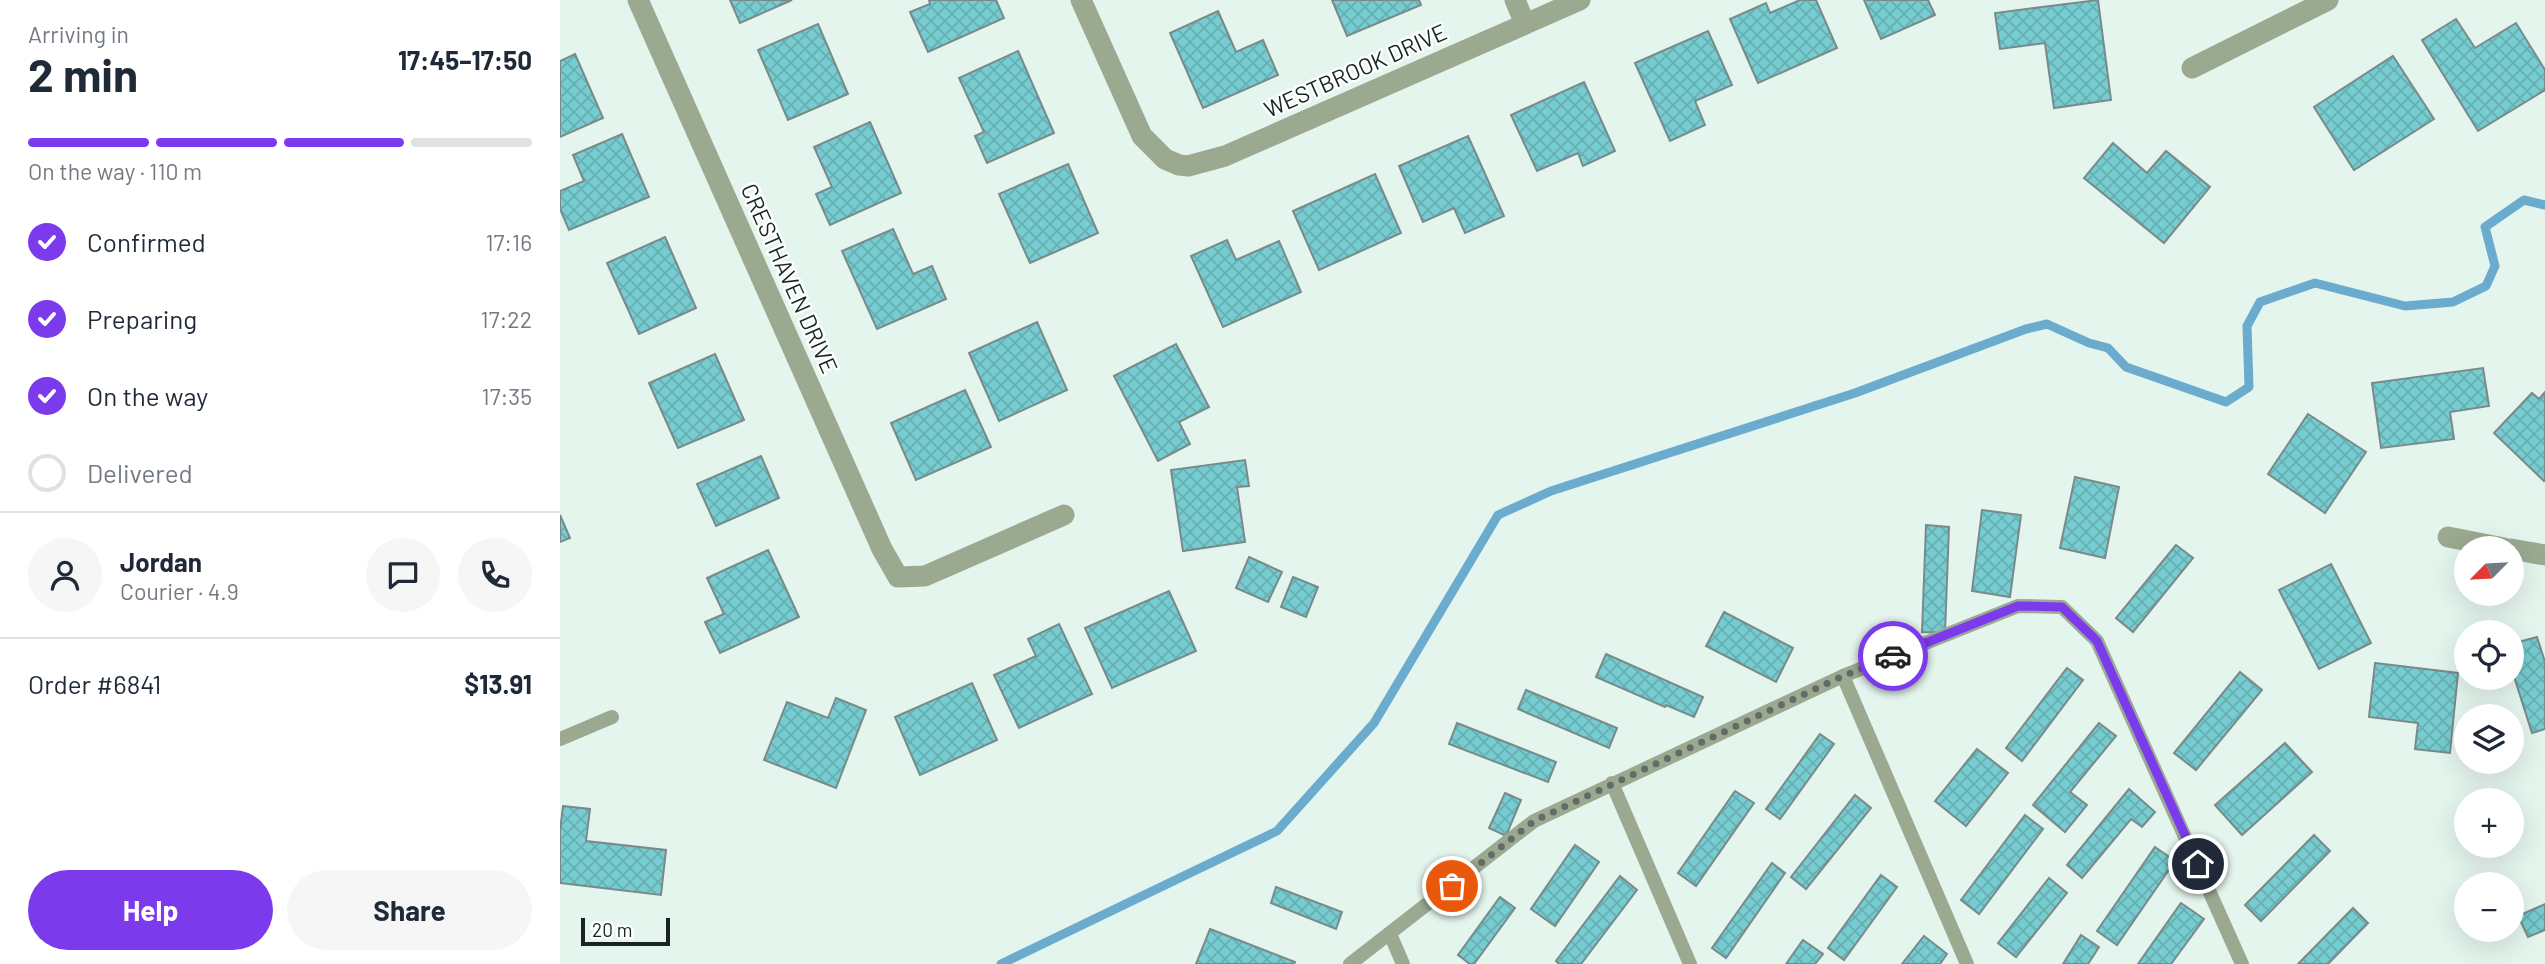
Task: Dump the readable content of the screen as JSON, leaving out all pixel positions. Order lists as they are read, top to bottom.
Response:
{
  "streets": {
    "street": ["WESTBROOK DRIVE", "CRESTHAVEN DRIVE"]
  },
  "scale_bar": "20 m",
  "north": "bottom left",
  "page": {
    "heading": ["2 min", "Arriving in", "17:45–17:50"],
    "panel": [
      "Jordan",
      "Courier · 4.9",
      "Order #6841",
      "$13.91"
    ],
    "bar": "On the way · 110 m",
    "list": [
      ["Confirmed", "17:16"],
      ["Preparing", "17:22"],
      ["On the way", "17:35"],
      "Delivered"
    ],
    "map_buttons": ["+", "−"],
    "buttons": ["Help", "Share"],
    "scale": "20 m"
  }
}
